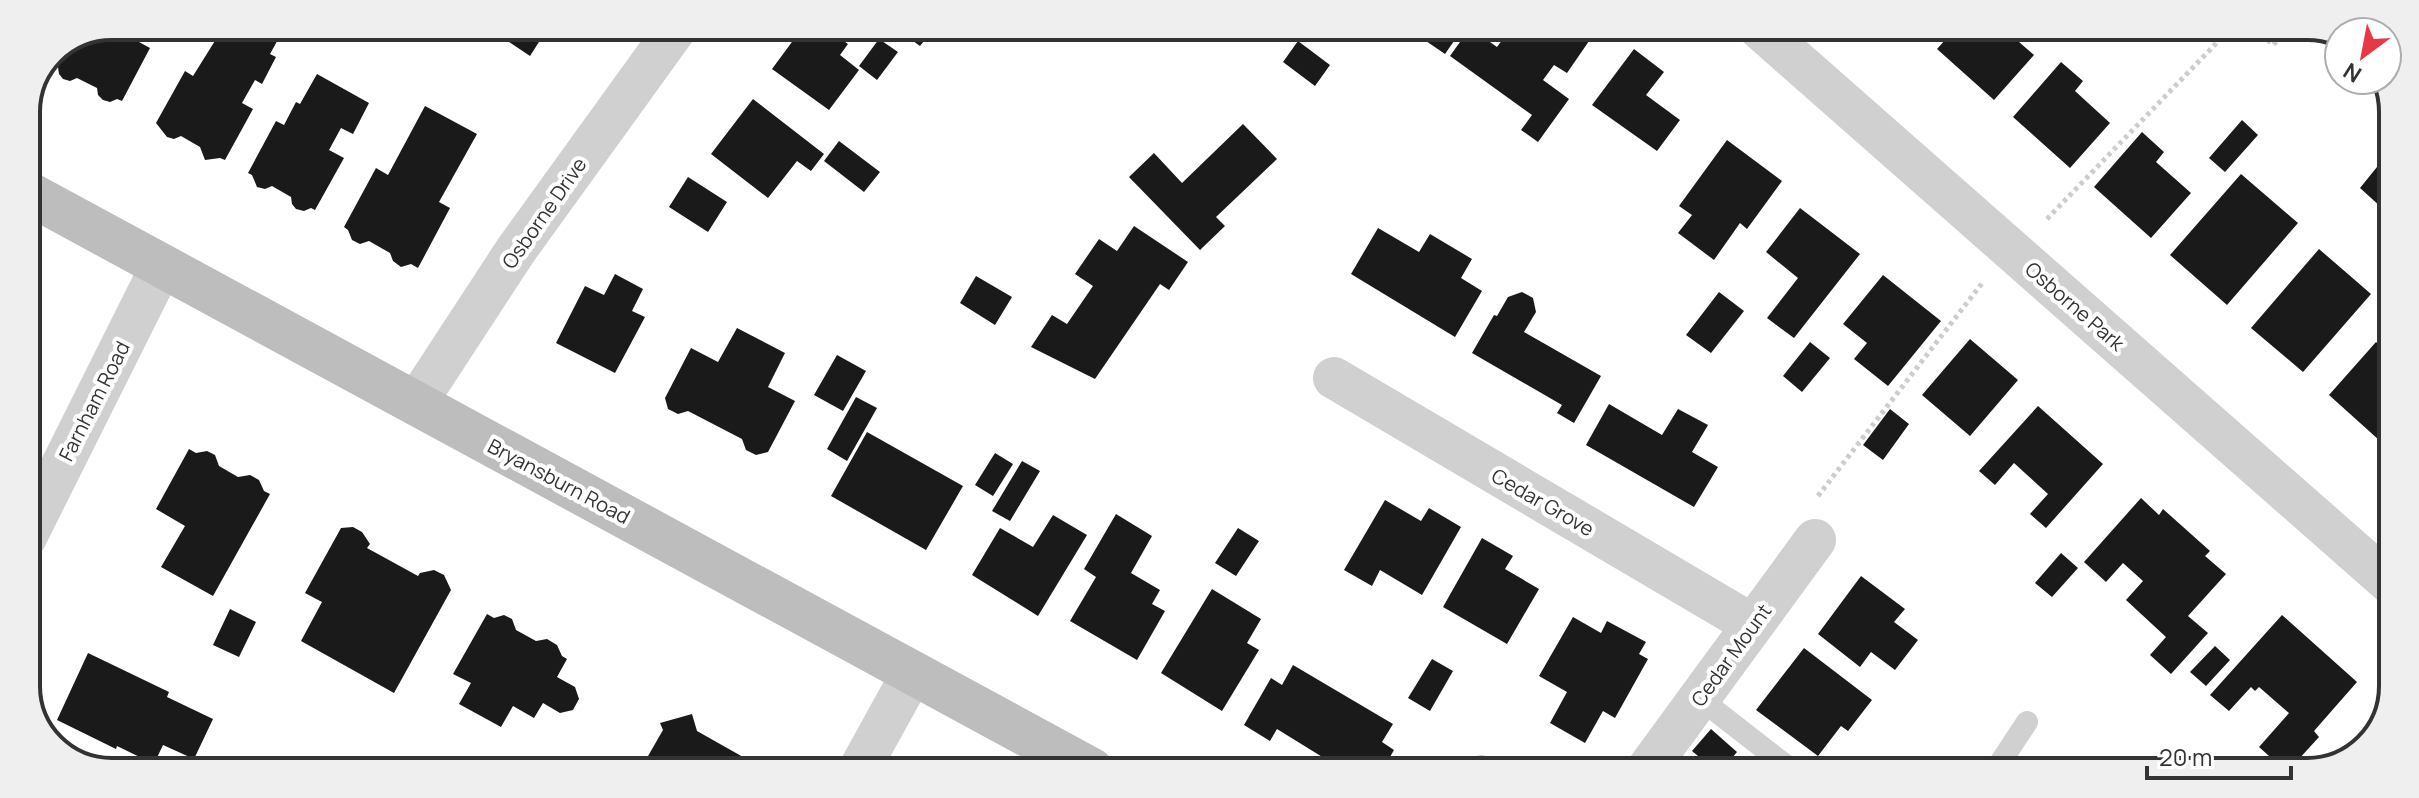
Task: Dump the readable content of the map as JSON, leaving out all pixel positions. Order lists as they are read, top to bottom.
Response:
{
  "streets": {
    "main road": ["Bryansburn Road"],
    "street": [
      "Osborne Drive",
      "Osborne Park",
      "Farnham Road",
      "Cedar Grove",
      "Cedar Mount"
    ]
  },
  "crossings": [
    ["Osborne Drive", "Bryansburn Road"],
    ["Farnham Road", "Bryansburn Road"],
    ["Cedar Grove", "Cedar Mount"]
  ],
  "scale_bar": "20 m",
  "north": "bottom left"
}
